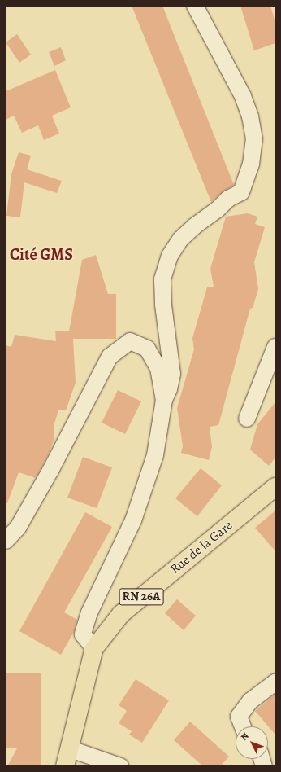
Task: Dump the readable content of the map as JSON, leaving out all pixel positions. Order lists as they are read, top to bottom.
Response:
{
  "streets": {
    "main road": ["Rue de la Gare", "RN 26A"]
  },
  "crossings": [
    ["Rue de la Gare", "RN 26A"]
  ],
  "districts": ["Cité GMS"],
  "north": "top left"
}
